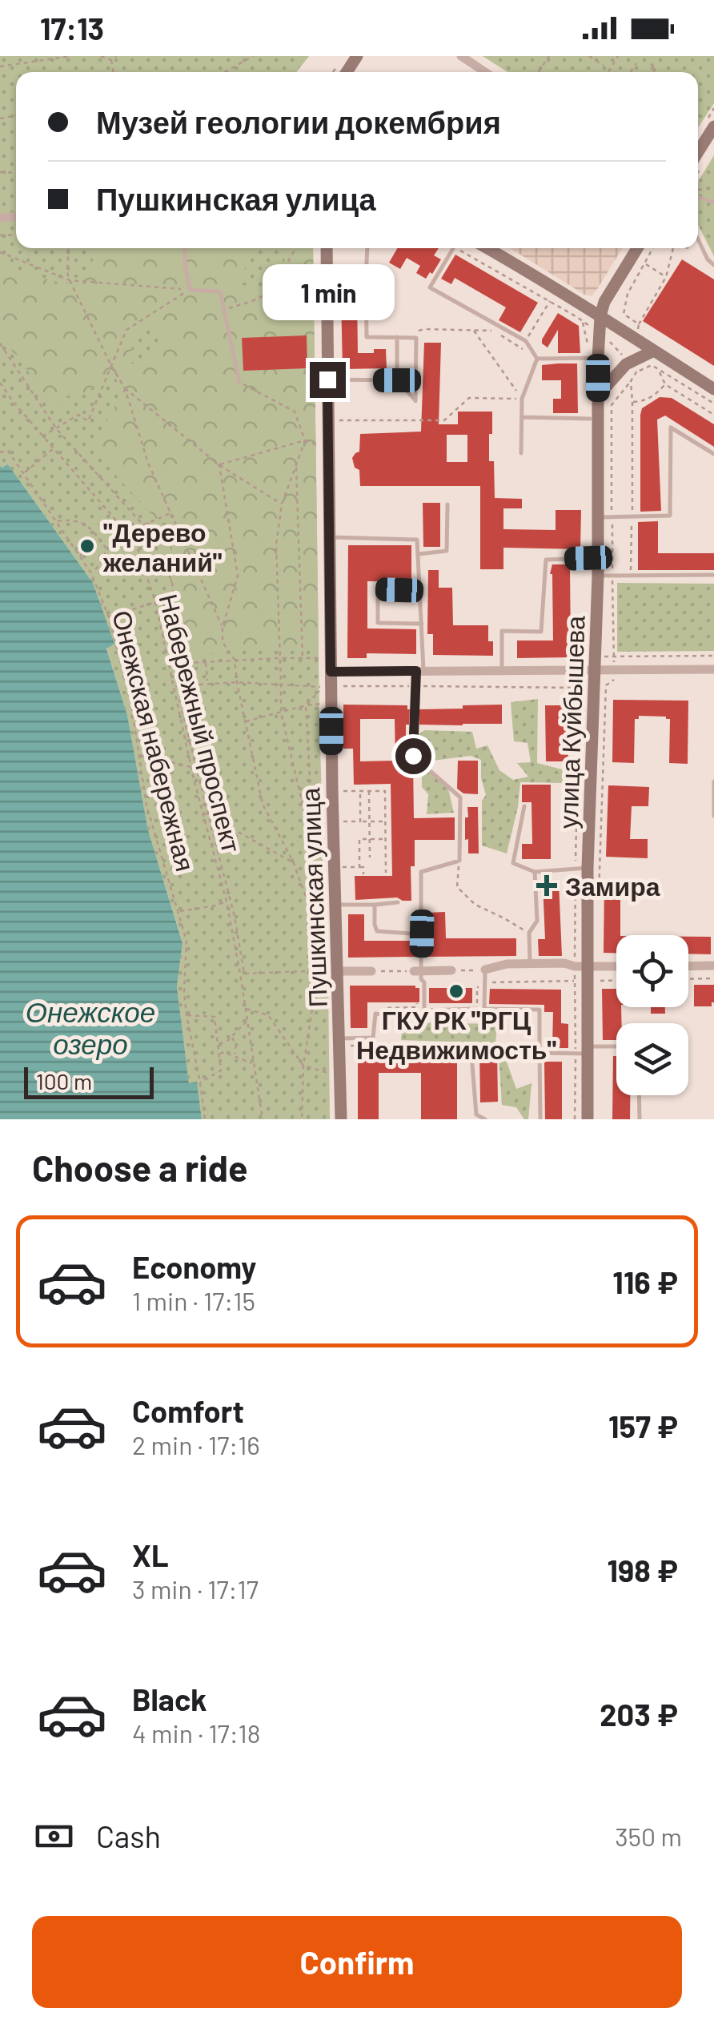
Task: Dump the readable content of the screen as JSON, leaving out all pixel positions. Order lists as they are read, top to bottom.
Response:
{
  "streets": {
    "street": ["улица Куйбышева", "Пушкинская улица"],
    "path": ["Набережный проспект", "Онежская набережная"]
  },
  "water": ["Онежское озеро"],
  "places": {
    "other": ["\"Дерево желаний\"", "ГКУ РК \"РГЦ Недвижимость\""],
    "health": ["Замира"]
  },
  "scale_bar": "100 m",
  "page": {
    "status": "17:13",
    "banner": ["Музей геологии докембрия", "Пушкинская улица"],
    "bubble": "1 min",
    "scale": "100 m",
    "heading": "Choose a ride",
    "list": [
      {
        "name": "Economy",
        "note": "1 min · 17:15",
        "value": "116 ₽"
      },
      {
        "name": "Comfort",
        "note": "2 min · 17:16",
        "value": "157 ₽"
      },
      {
        "name": "XL",
        "note": "3 min · 17:17",
        "value": "198 ₽"
      },
      {
        "name": "Black",
        "note": "4 min · 17:18",
        "value": "203 ₽"
      }
    ],
    "pay": ["Cash", "350 m"],
    "buttons": "Confirm"
  }
}
